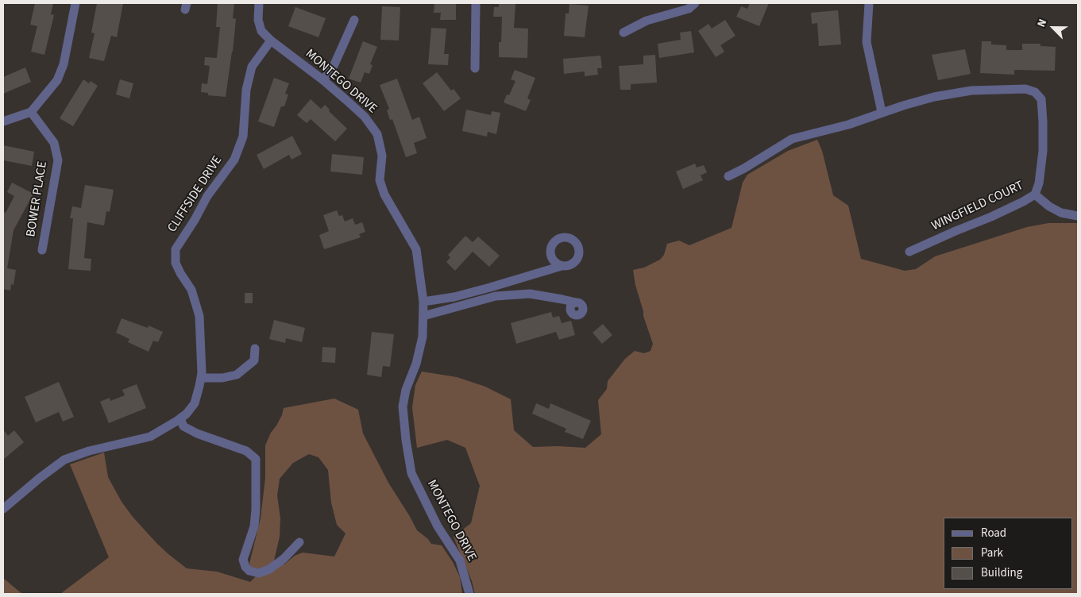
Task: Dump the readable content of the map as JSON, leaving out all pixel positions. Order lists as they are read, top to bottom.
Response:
{
  "streets": {
    "street": [
      "MONTEGO DRIVE",
      "CLIFFSIDE DRIVE",
      "BOWER PLACE",
      "WINGFIELD COURT"
    ]
  },
  "crossings": [
    ["MONTEGO DRIVE", "CLIFFSIDE DRIVE"]
  ],
  "legend": ["Road", "Park", "Building"],
  "north": "top left"
}
